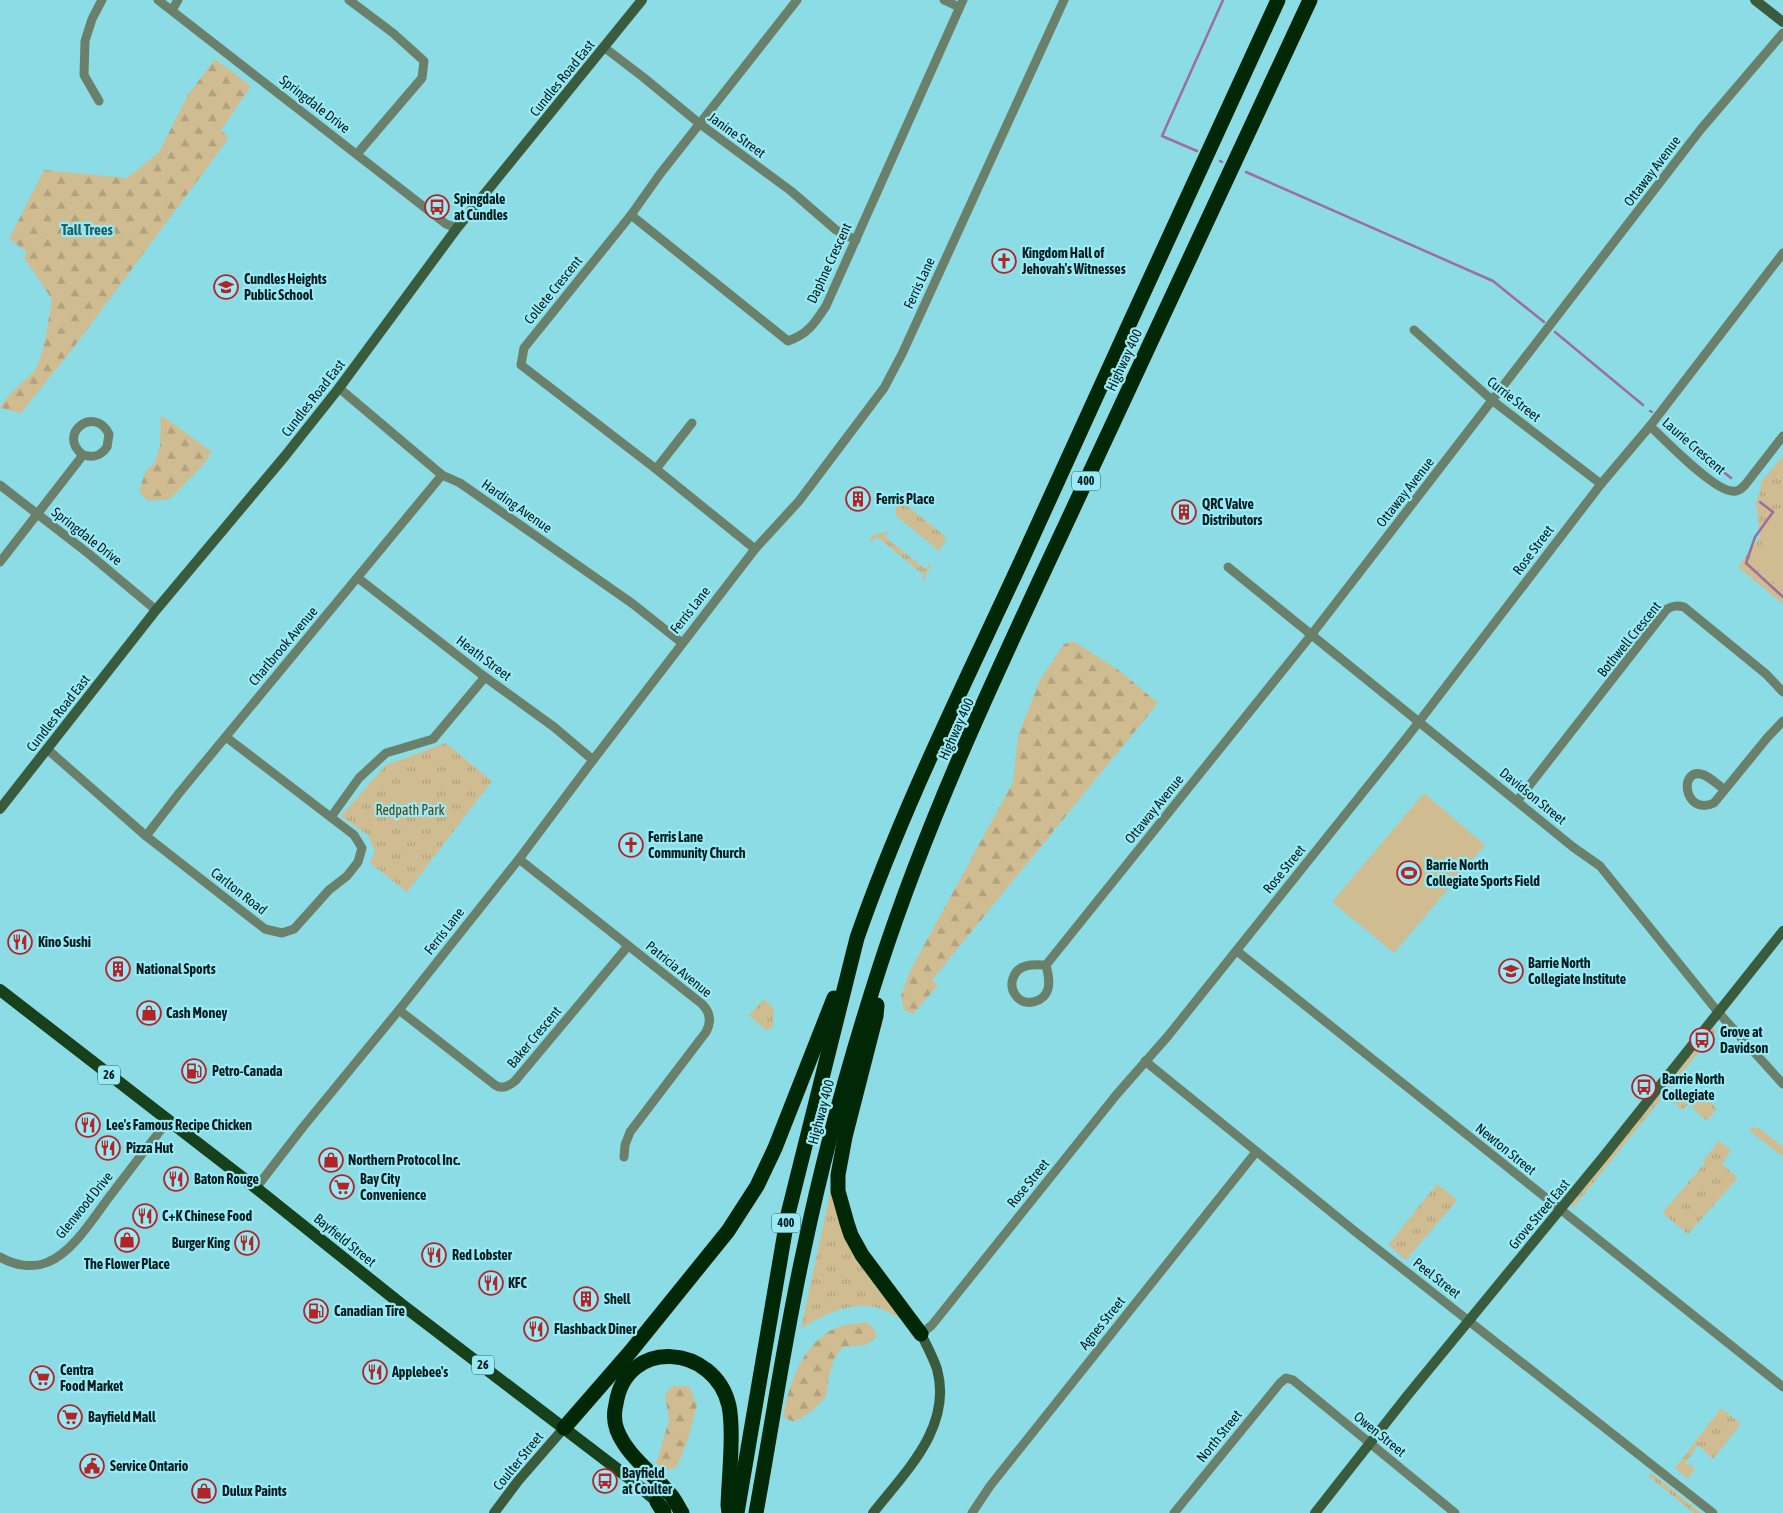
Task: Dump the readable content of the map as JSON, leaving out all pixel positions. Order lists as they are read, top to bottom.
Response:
{
  "streets": {
    "highway": ["Highway 400", "400"],
    "main road": [
      "Cundles Road East",
      "26",
      "Grove Street East",
      "Bayfield Street",
      "Coulter Street"
    ],
    "street": [
      "Springdale Drive",
      "Janine Street",
      "Ottaway Avenue",
      "Daphne Crescent",
      "Ferris Lane",
      "Collete Crescent",
      "Currie Street",
      "Laurie Crescent",
      "Harding Avenue",
      "Rose Street",
      "Bothwell Crescent",
      "Charlbrook Avenue",
      "Heath Street",
      "Davidson Street",
      "Carlton Road",
      "Patricia Avenue",
      "Baker Crescent",
      "Newton Street",
      "Glenwood Drive",
      "Peel Street",
      "Agnes Street",
      "Owen Street",
      "North Street"
    ]
  },
  "crossings": [
    ["Cundles Road East", "Springdale Drive"],
    ["Cundles Road East", "Janine Street"],
    ["Cundles Road East", "Harding Avenue"],
    ["Cundles Road East", "Carlton Road"],
    ["Janine Street", "Daphne Crescent"],
    ["Janine Street", "Collete Crescent"],
    ["Ottaway Avenue", "Currie Street"],
    ["Ottaway Avenue", "Davidson Street"],
    ["Daphne Crescent", "Collete Crescent"],
    ["Ferris Lane", "Collete Crescent"],
    ["Ferris Lane", "Harding Avenue"],
    ["Ferris Lane", "Heath Street"],
    ["Ferris Lane", "Patricia Avenue"],
    ["Ferris Lane", "Baker Crescent"],
    ["Ferris Lane", "Bayfield Street"],
    ["Currie Street", "Rose Street"],
    ["Laurie Crescent", "Rose Street"],
    ["Harding Avenue", "Charlbrook Avenue"],
    ["Rose Street", "Davidson Street"],
    ["Rose Street", "Newton Street"],
    ["Rose Street", "Peel Street"],
    ["Bothwell Crescent", "Davidson Street"],
    ["Charlbrook Avenue", "Heath Street"],
    ["Charlbrook Avenue", "Carlton Road"],
    ["Davidson Street", "Grove Street East"],
    ["Patricia Avenue", "Baker Crescent"],
    ["Newton Street", "Grove Street East"],
    ["Glenwood Drive", "Bayfield Street"],
    ["Grove Street East", "Peel Street"],
    ["Grove Street East", "Owen Street"],
    ["Bayfield Street", "Coulter Street"],
    ["Peel Street", "Agnes Street"],
    ["Owen Street", "North Street"]
  ],
  "districts": ["Tall Trees"],
  "parks": ["Redpath Park"],
  "places": {
    "bus stop": [
      "Spingdale at Cundles",
      "Grove at Davidson",
      "Barrie North Collegiate",
      "Bayfield at Coulter"
    ],
    "church": ["Kingdom Hall of Jehovah's Witnesses", "Ferris Lane Community Church"],
    "school or university": ["Cundles Heights Public School", "Barrie North Collegiate Institute"],
    "building": [
      "Ferris Place",
      "QRC Valve Distributors",
      "National Sports",
      "Shell"
    ],
    "sports": ["Barrie North Collegiate Sports Field"],
    "restaurant": [
      "Kino Sushi",
      "Lee's Famous Recipe Chicken",
      "Pizza Hut",
      "Baton Rouge",
      "C+K Chinese Food",
      "Burger King",
      "Red Lobster",
      "KFC",
      "Flashback Diner",
      "Applebee's"
    ],
    "shop": [
      "Cash Money",
      "Northern Protocol Inc.",
      "The Flower Place",
      "Dulux Paints"
    ],
    "fuel station": ["Petro-Canada", "Canadian Tire"],
    "supermarket": ["Bay City Convenience", "Centra Food Market", "Bayfield Mall"],
    "public building": ["Service Ontario"]
  }
}
